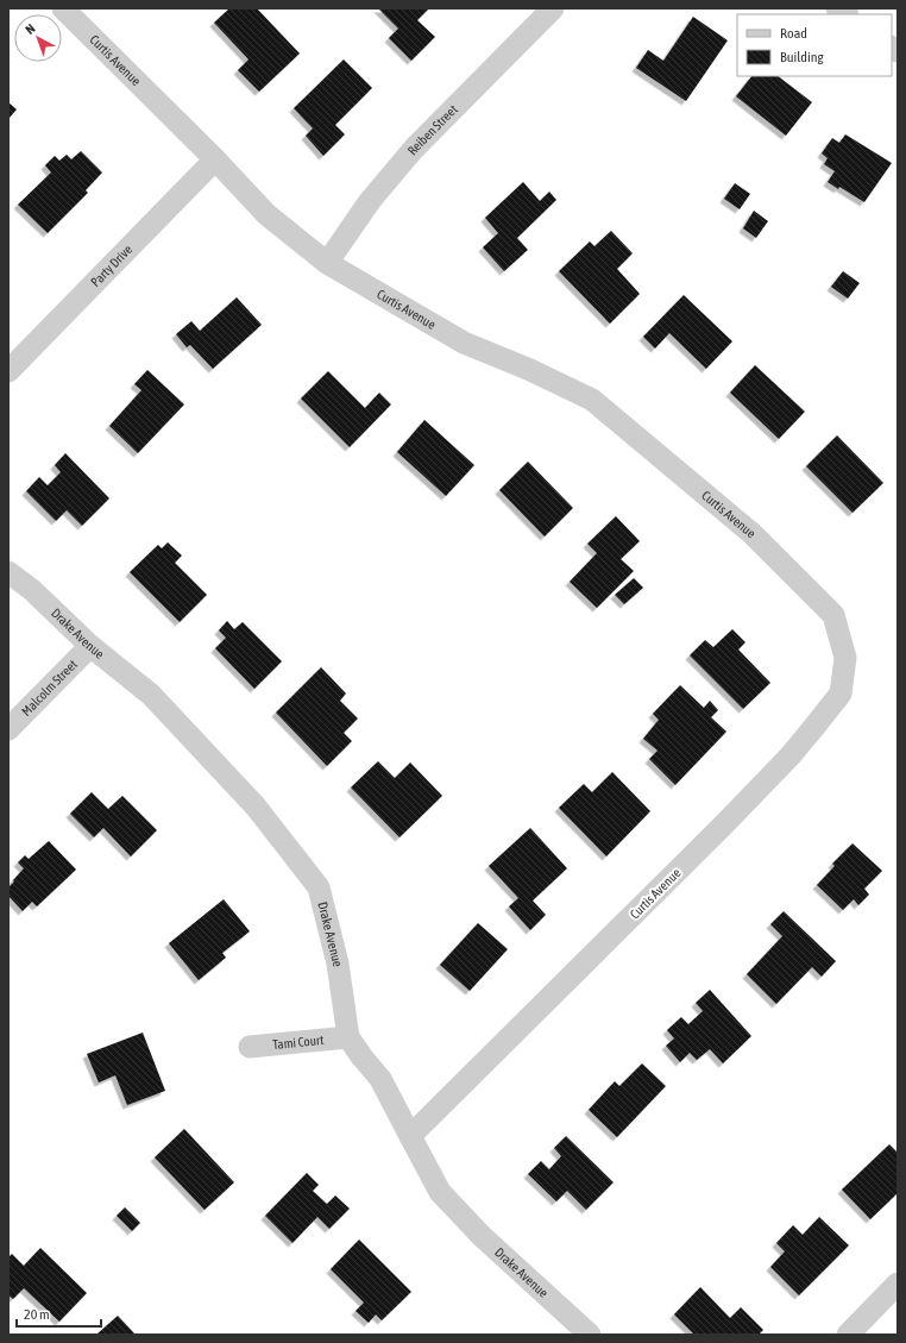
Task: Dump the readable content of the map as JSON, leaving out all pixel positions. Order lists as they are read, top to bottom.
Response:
{
  "streets": {
    "street": [
      "Curtis Avenue",
      "Reiben Street",
      "Party Drive",
      "Drake Avenue",
      "Malcolm Street",
      "Tami Court"
    ]
  },
  "crossings": [
    ["Curtis Avenue", "Reiben Street"],
    ["Curtis Avenue", "Party Drive"],
    ["Curtis Avenue", "Drake Avenue"],
    ["Drake Avenue", "Malcolm Street"],
    ["Drake Avenue", "Tami Court"]
  ],
  "legend": ["Road", "Building"],
  "scale_bar": "20 m",
  "north": "top left"
}
